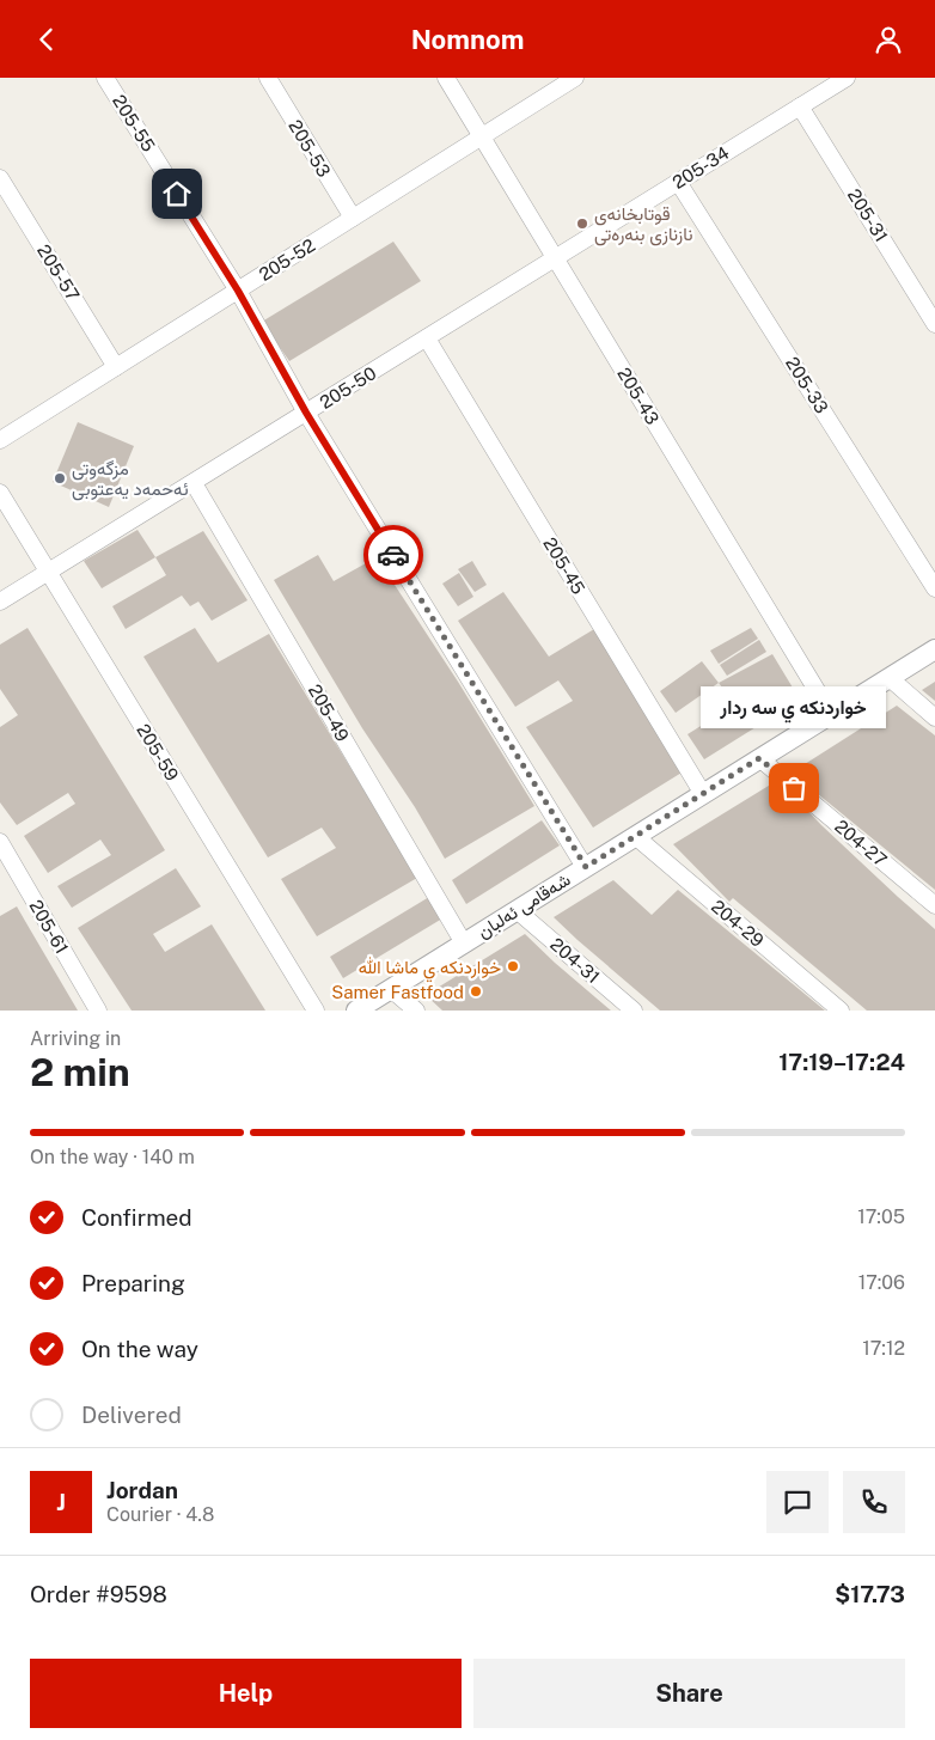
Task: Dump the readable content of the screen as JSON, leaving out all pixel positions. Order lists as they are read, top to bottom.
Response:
{
  "streets": {
    "street": [
      "205-55",
      "205-53",
      "205-34",
      "205-31",
      "205-52",
      "205-57",
      "205-33",
      "205-50",
      "205-43",
      "205-45",
      "205-49",
      "205-59",
      "204-27",
      "شەقامی ئەلبان",
      "204-29",
      "205-61",
      "204-31"
    ]
  },
  "crossings": [
    ["205-55", "205-52"],
    ["205-55", "205-50"],
    ["205-55", "شەقامی ئەلبان"],
    ["205-53", "205-52"],
    ["205-34", "205-31"],
    ["205-34", "205-33"],
    ["205-34", "205-50"],
    ["205-34", "205-43"],
    ["205-52", "205-57"],
    ["205-52", "205-43"],
    ["205-50", "205-43"],
    ["205-50", "205-45"],
    ["205-50", "205-49"],
    ["205-50", "205-59"],
    ["205-43", "شەقامی ئەلبان"],
    ["205-45", "شەقامی ئەلبان"],
    ["205-49", "شەقامی ئەلبان"],
    ["204-27", "شەقامی ئەلبان"],
    ["شەقامی ئەلبان", "204-29"],
    ["شەقامی ئەلبان", "204-31"]
  ],
  "places": [
    "قوتابخانەی نازنازی بنەرەتی",
    "مزگەوتی ئەحمەد یەعتوبی",
    "خواردنكه ي سه ردار",
    "خواردنكه ي ماشا الله",
    "Samer Fastfood"
  ],
  "page": {
    "header": "Nomnom",
    "bubble": "خواردنكه ي سه ردار",
    "heading": ["2 min", "Arriving in", "17:19–17:24"],
    "panel": [
      "Jordan",
      "Courier · 4.8",
      "Order #9598",
      "$17.73"
    ],
    "bar": "On the way · 140 m",
    "list": [
      ["Confirmed", "17:05"],
      ["Preparing", "17:06"],
      ["On the way", "17:12"],
      "Delivered"
    ],
    "round": "J",
    "buttons": ["Help", "Share"]
  }
}
